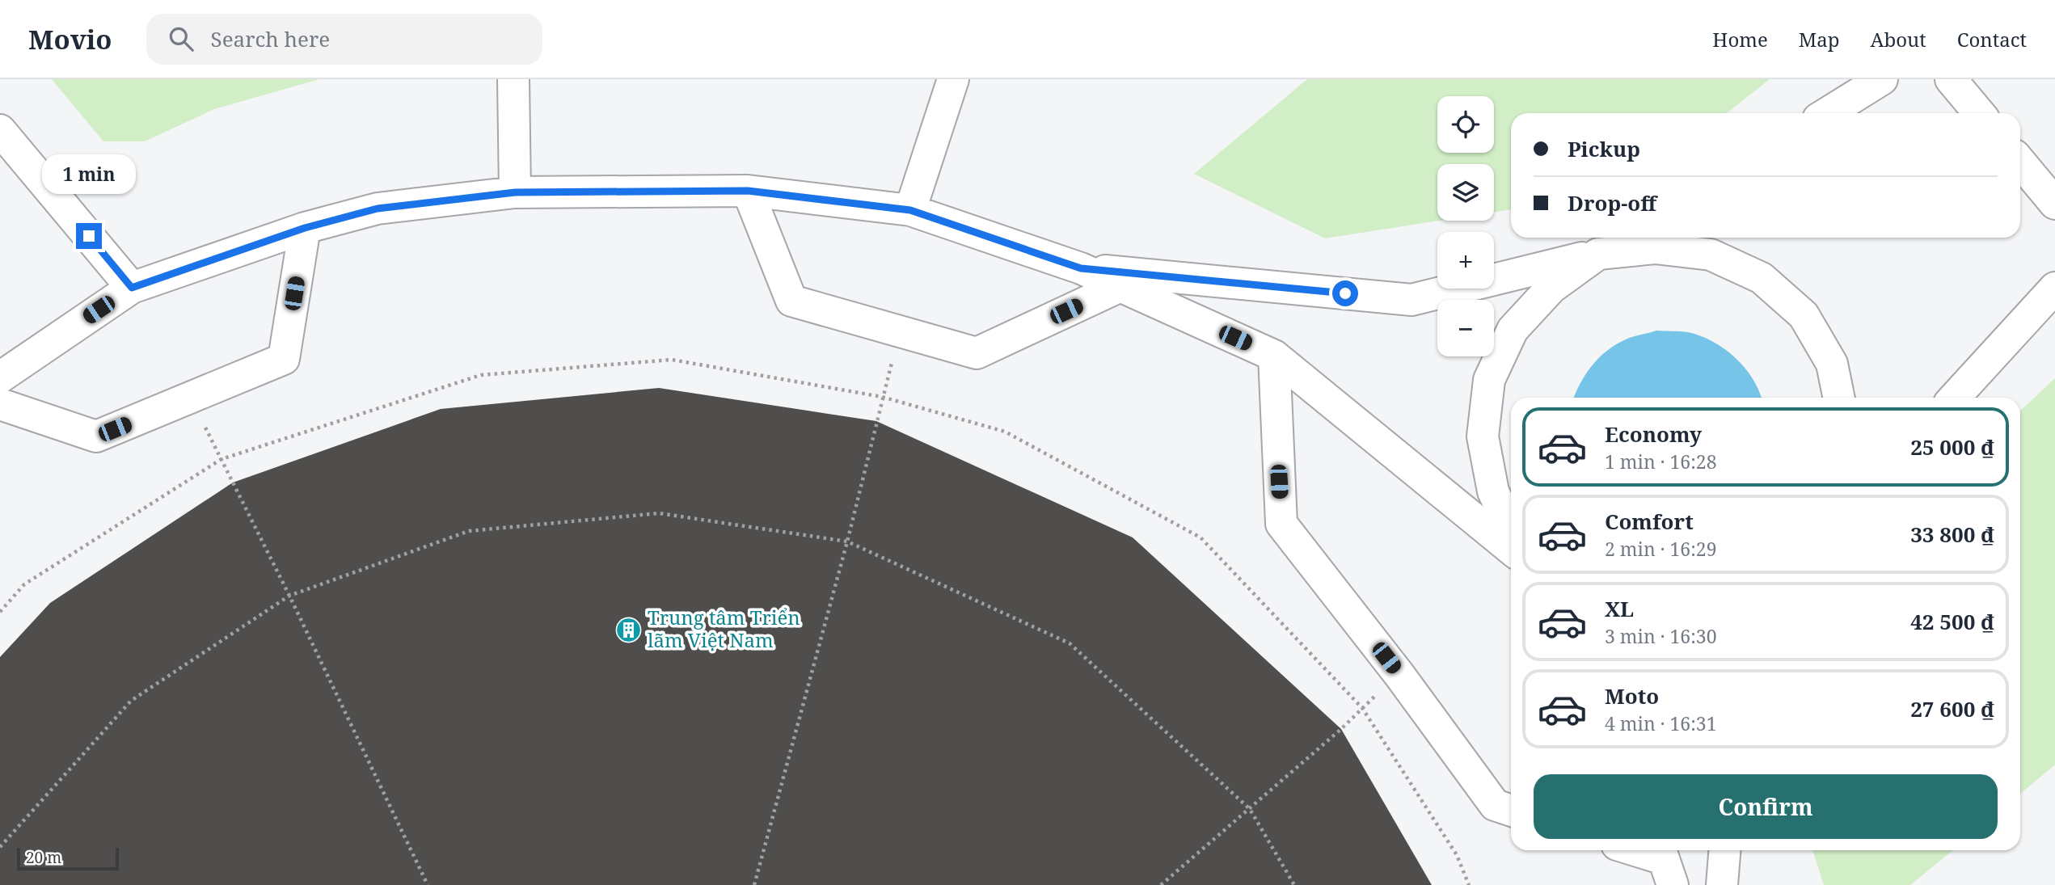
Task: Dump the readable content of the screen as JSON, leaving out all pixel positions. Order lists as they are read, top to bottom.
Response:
{
  "places": {
    "building": ["Trung tâm Triển lãm Việt Nam"]
  },
  "scale_bar": "20 m",
  "page": {
    "header": "Movio",
    "search": "Search here",
    "nav": [
      "Home",
      "Map",
      "About",
      "Contact"
    ],
    "map_buttons": ["+", "−"],
    "banner": ["Pickup", "Drop-off"],
    "bubble": "1 min",
    "list": [
      {
        "name": "Economy",
        "note": "1 min · 16:28",
        "value": "25 000 ₫"
      },
      {
        "name": "Comfort",
        "note": "2 min · 16:29",
        "value": "33 800 ₫"
      },
      {
        "name": "XL",
        "note": "3 min · 16:30",
        "value": "42 500 ₫"
      },
      {
        "name": "Moto",
        "note": "4 min · 16:31",
        "value": "27 600 ₫"
      }
    ],
    "buttons": "Confirm",
    "scale": "20 m"
  }
}
